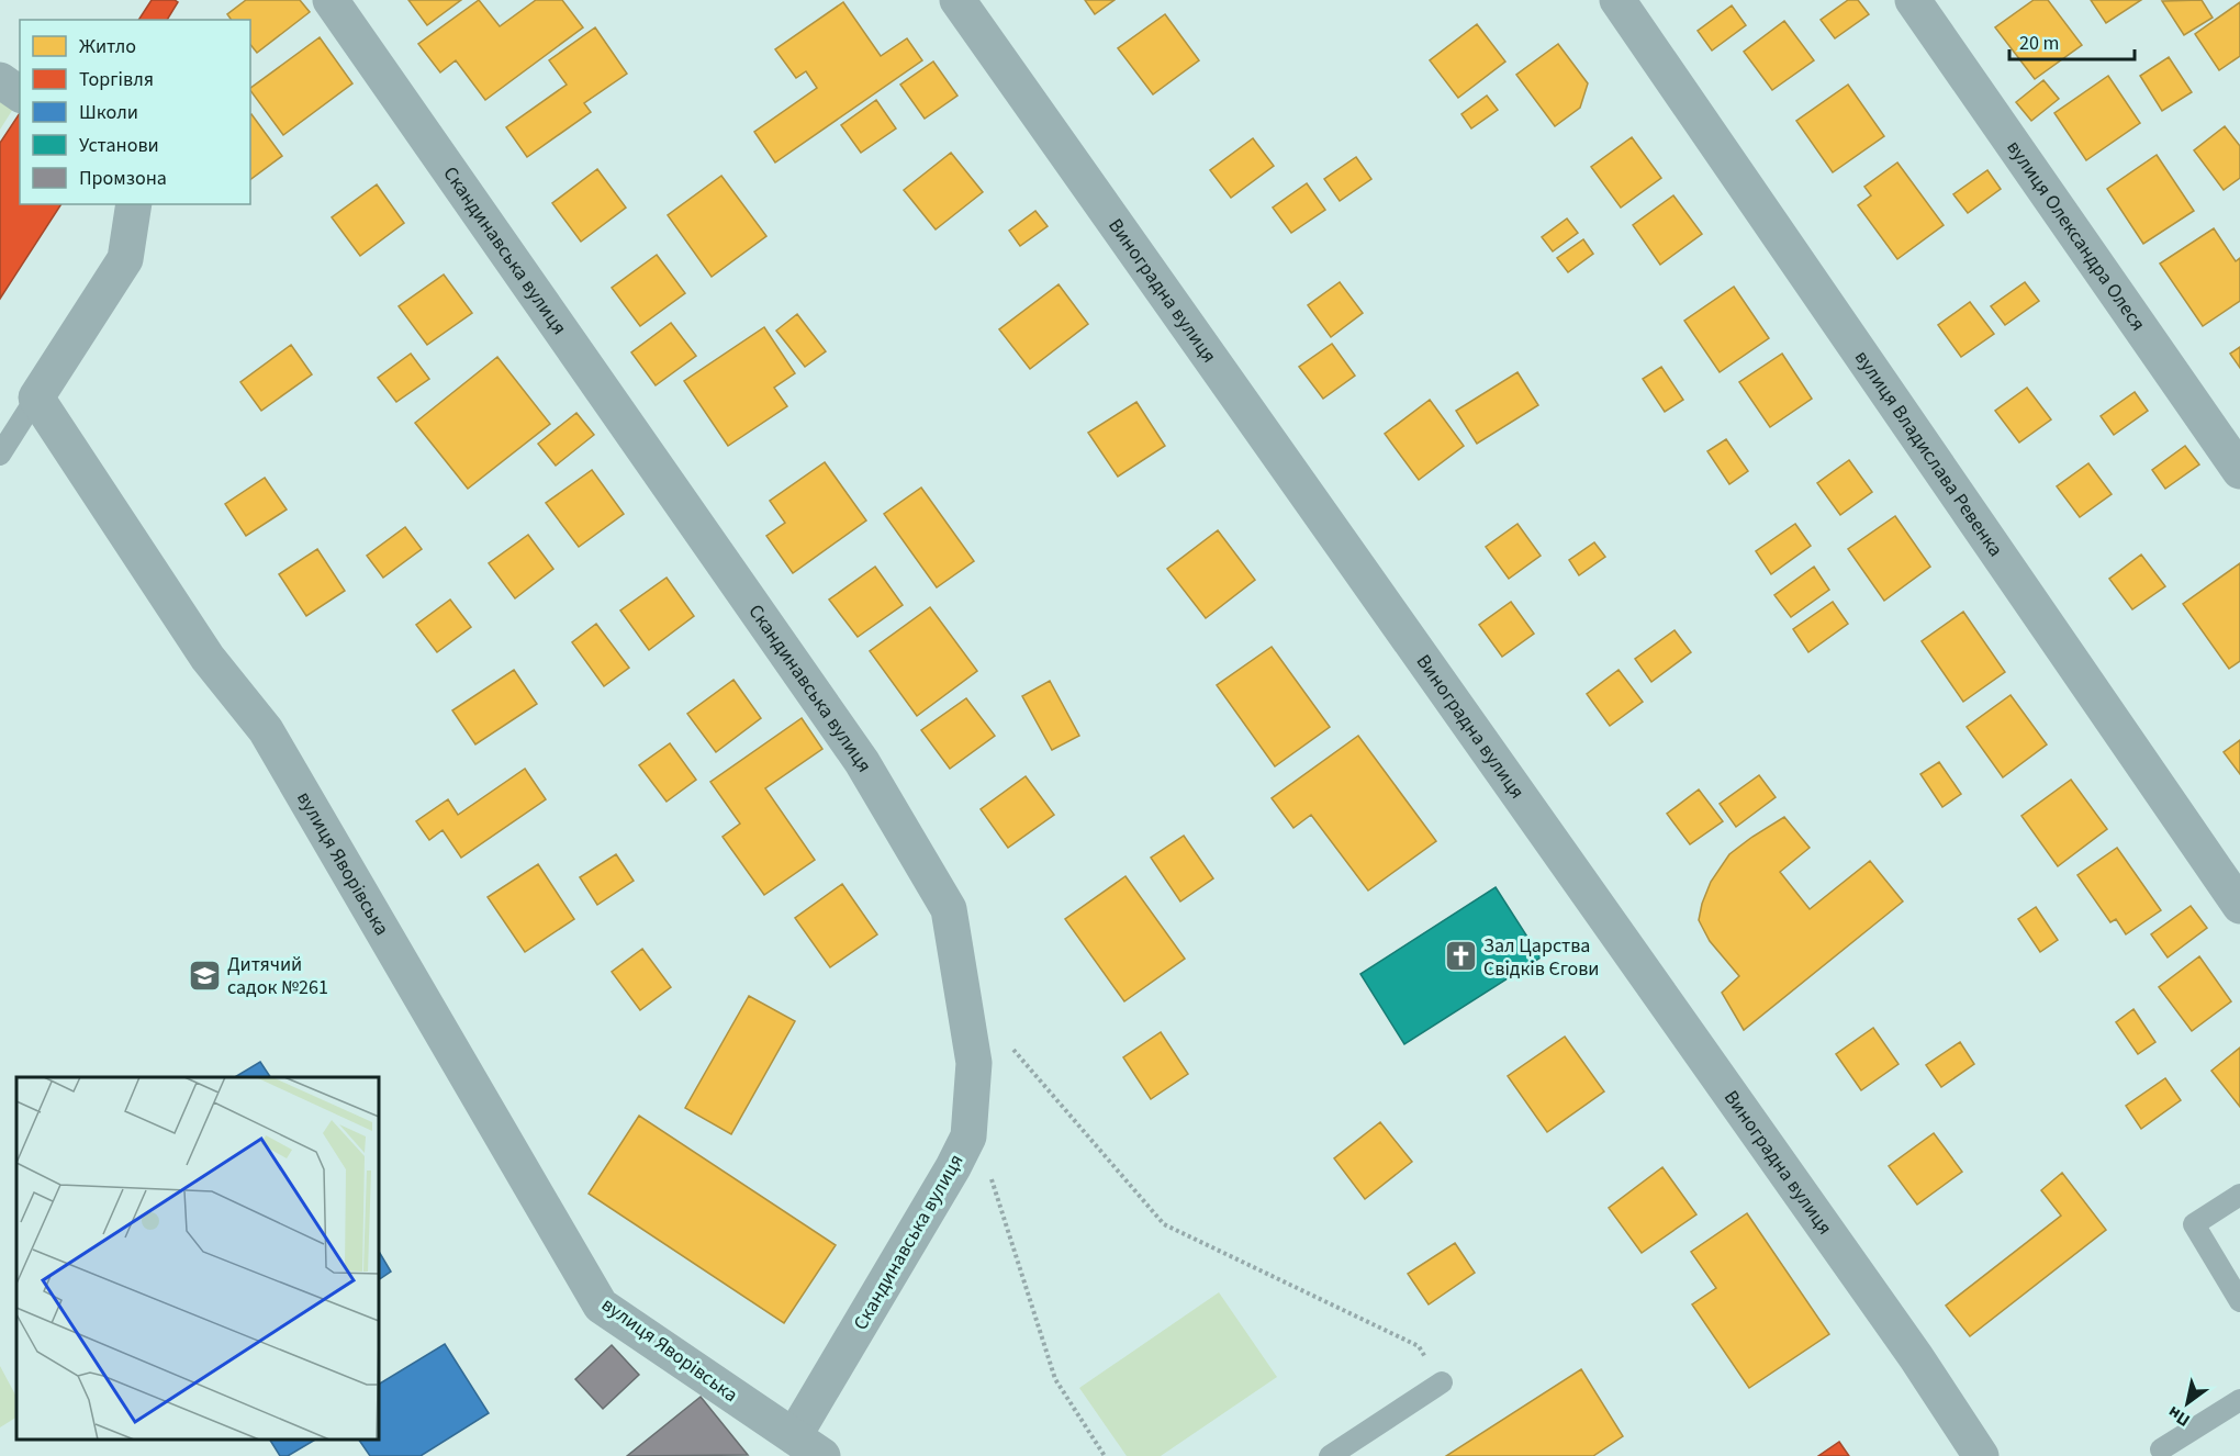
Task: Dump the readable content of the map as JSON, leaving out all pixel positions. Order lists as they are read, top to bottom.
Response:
{
  "streets": {
    "street": [
      "вулиця Олександра Олеся",
      "Скандинавська вулиця",
      "Виноградна вулиця",
      "вулиця Владислава Ревенка",
      "вулиця Яворівська"
    ]
  },
  "crossings": [
    ["Скандинавська вулиця", "вулиця Яворівська"]
  ],
  "places": {
    "church": ["Зал Царства Свідків Єгови"],
    "school or university": ["Дитячий садок №261"]
  },
  "legend": [
    "Житло",
    "Торгівля",
    "Школи",
    "Установи",
    "Промзона"
  ],
  "scale_bar": "20 m",
  "north": "bottom left"
}
